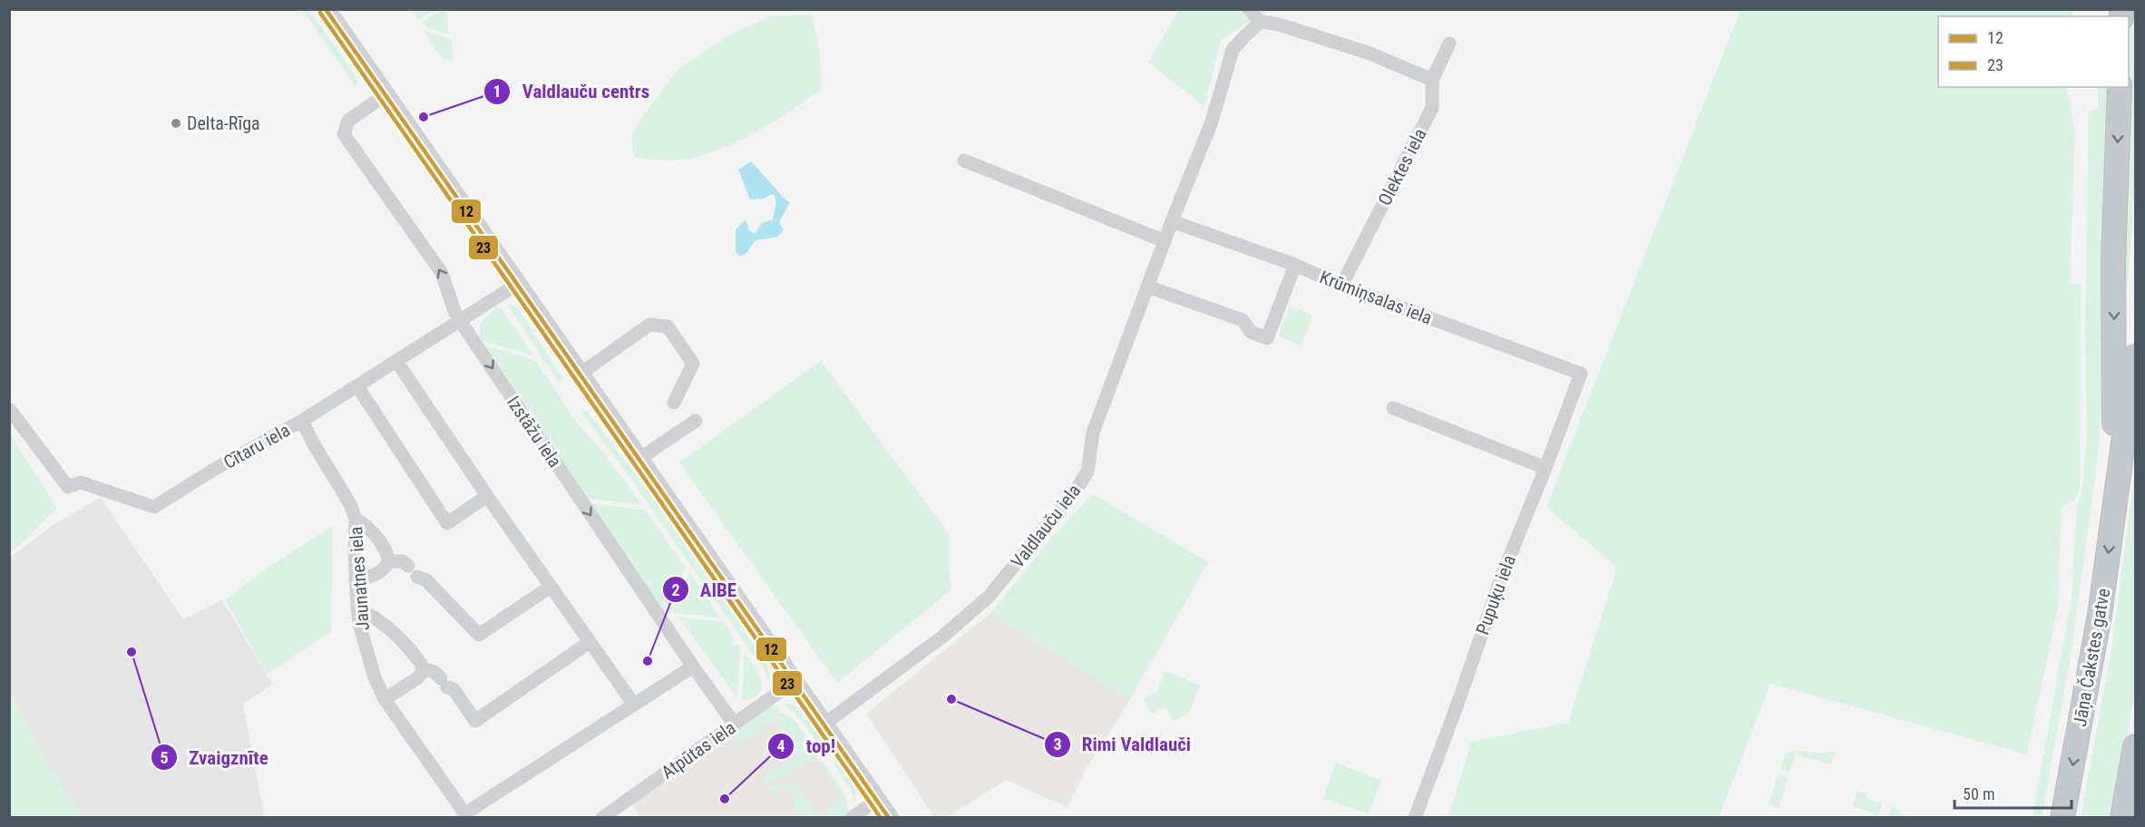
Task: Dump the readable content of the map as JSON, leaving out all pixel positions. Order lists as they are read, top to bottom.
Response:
{
  "streets": {
    "highway": ["Jāņa Čakstes gatve"],
    "street": [
      "Olektes iela",
      "Krūmiņsalas iela",
      "Izstāžu iela",
      "Cītaru iela",
      "Valdlauču iela",
      "Jaunatnes iela",
      "Pupuķu iela",
      "Atpūtas iela"
    ]
  },
  "crossings": [
    ["Olektes iela", "Krūmiņsalas iela"],
    ["Krūmiņsalas iela", "Valdlauču iela"],
    ["Krūmiņsalas iela", "Pupuķu iela"],
    ["Izstāžu iela", "Cītaru iela"],
    ["Izstāžu iela", "Atpūtas iela"],
    ["Cītaru iela", "Jaunatnes iela"]
  ],
  "one_way": ["Jāņa Čakstes gatve"],
  "places": [
    "Valdlauču centrs",
    "Delta-Rīga",
    "Zvaigznīte",
    "AIBE",
    "Rimi Valdlauči",
    "top!"
  ],
  "lines": ["transit line 12", "transit line 23"],
  "legend": ["12", "23"],
  "scale_bar": "50 m"
}
